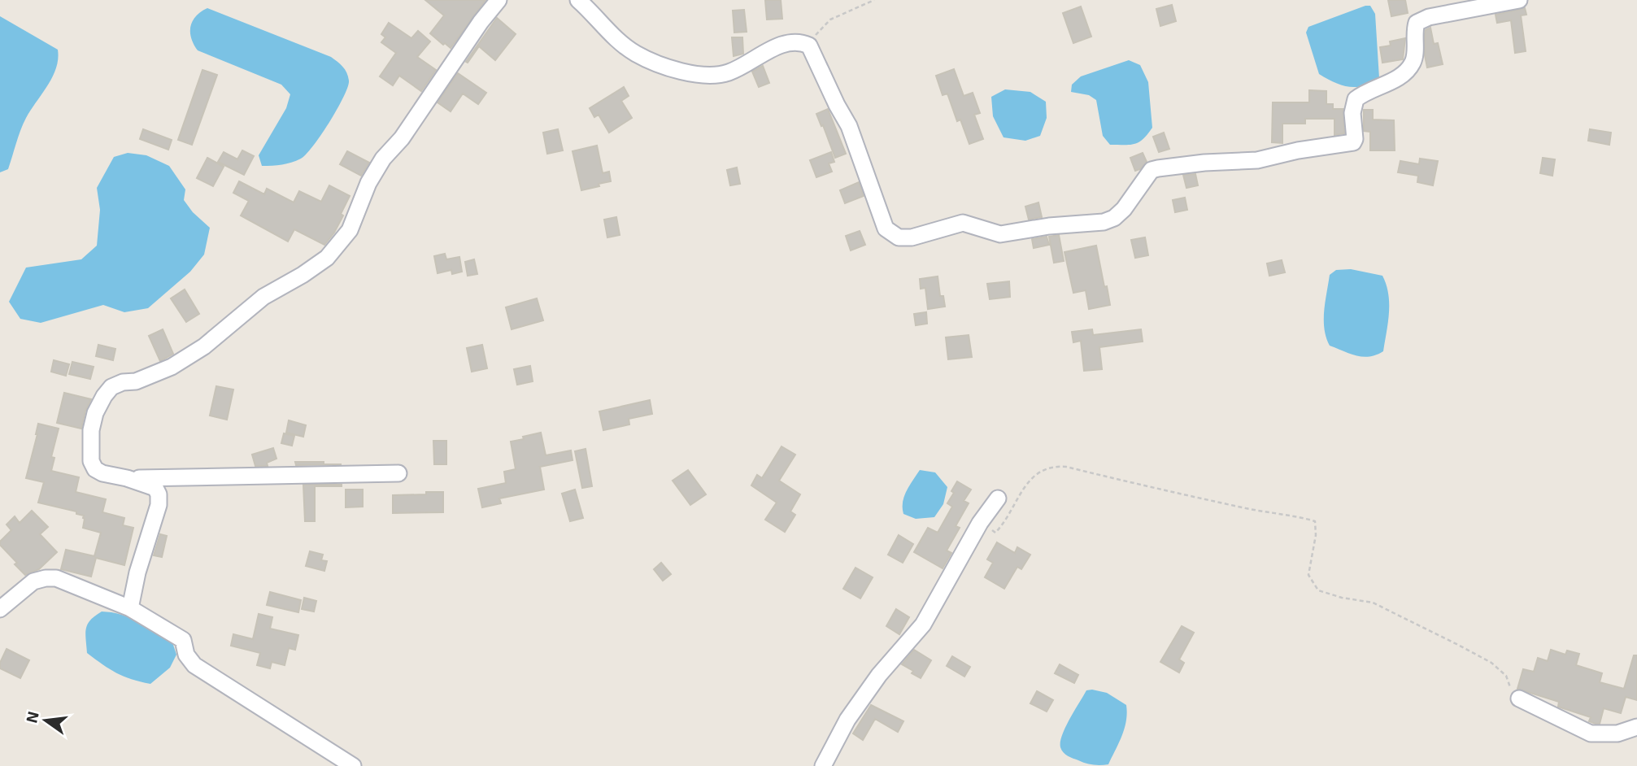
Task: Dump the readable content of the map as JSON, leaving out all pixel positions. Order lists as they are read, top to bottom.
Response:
{
  "north": "left"
}
